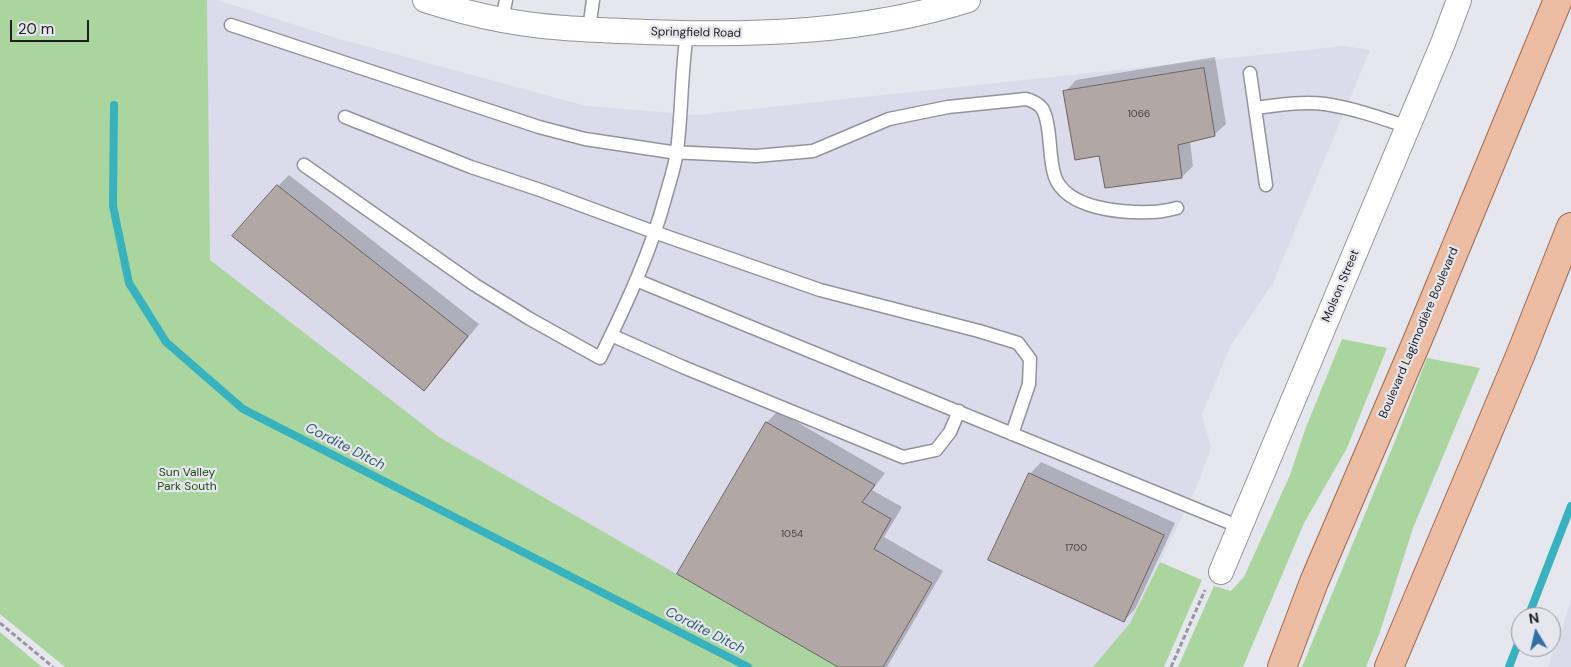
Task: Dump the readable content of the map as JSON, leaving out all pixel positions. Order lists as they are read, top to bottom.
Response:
{
  "streets": {
    "main road": ["Boulevard Lagimodière Boulevard"],
    "street": ["Springfield Road", "Molson Street"]
  },
  "water": ["Cordite Ditch"],
  "parks": ["Sun Valley Park South"],
  "house_numbers": ["1066", "1054", "1700"],
  "scale_bar": "20 m",
  "north": "top"
}
